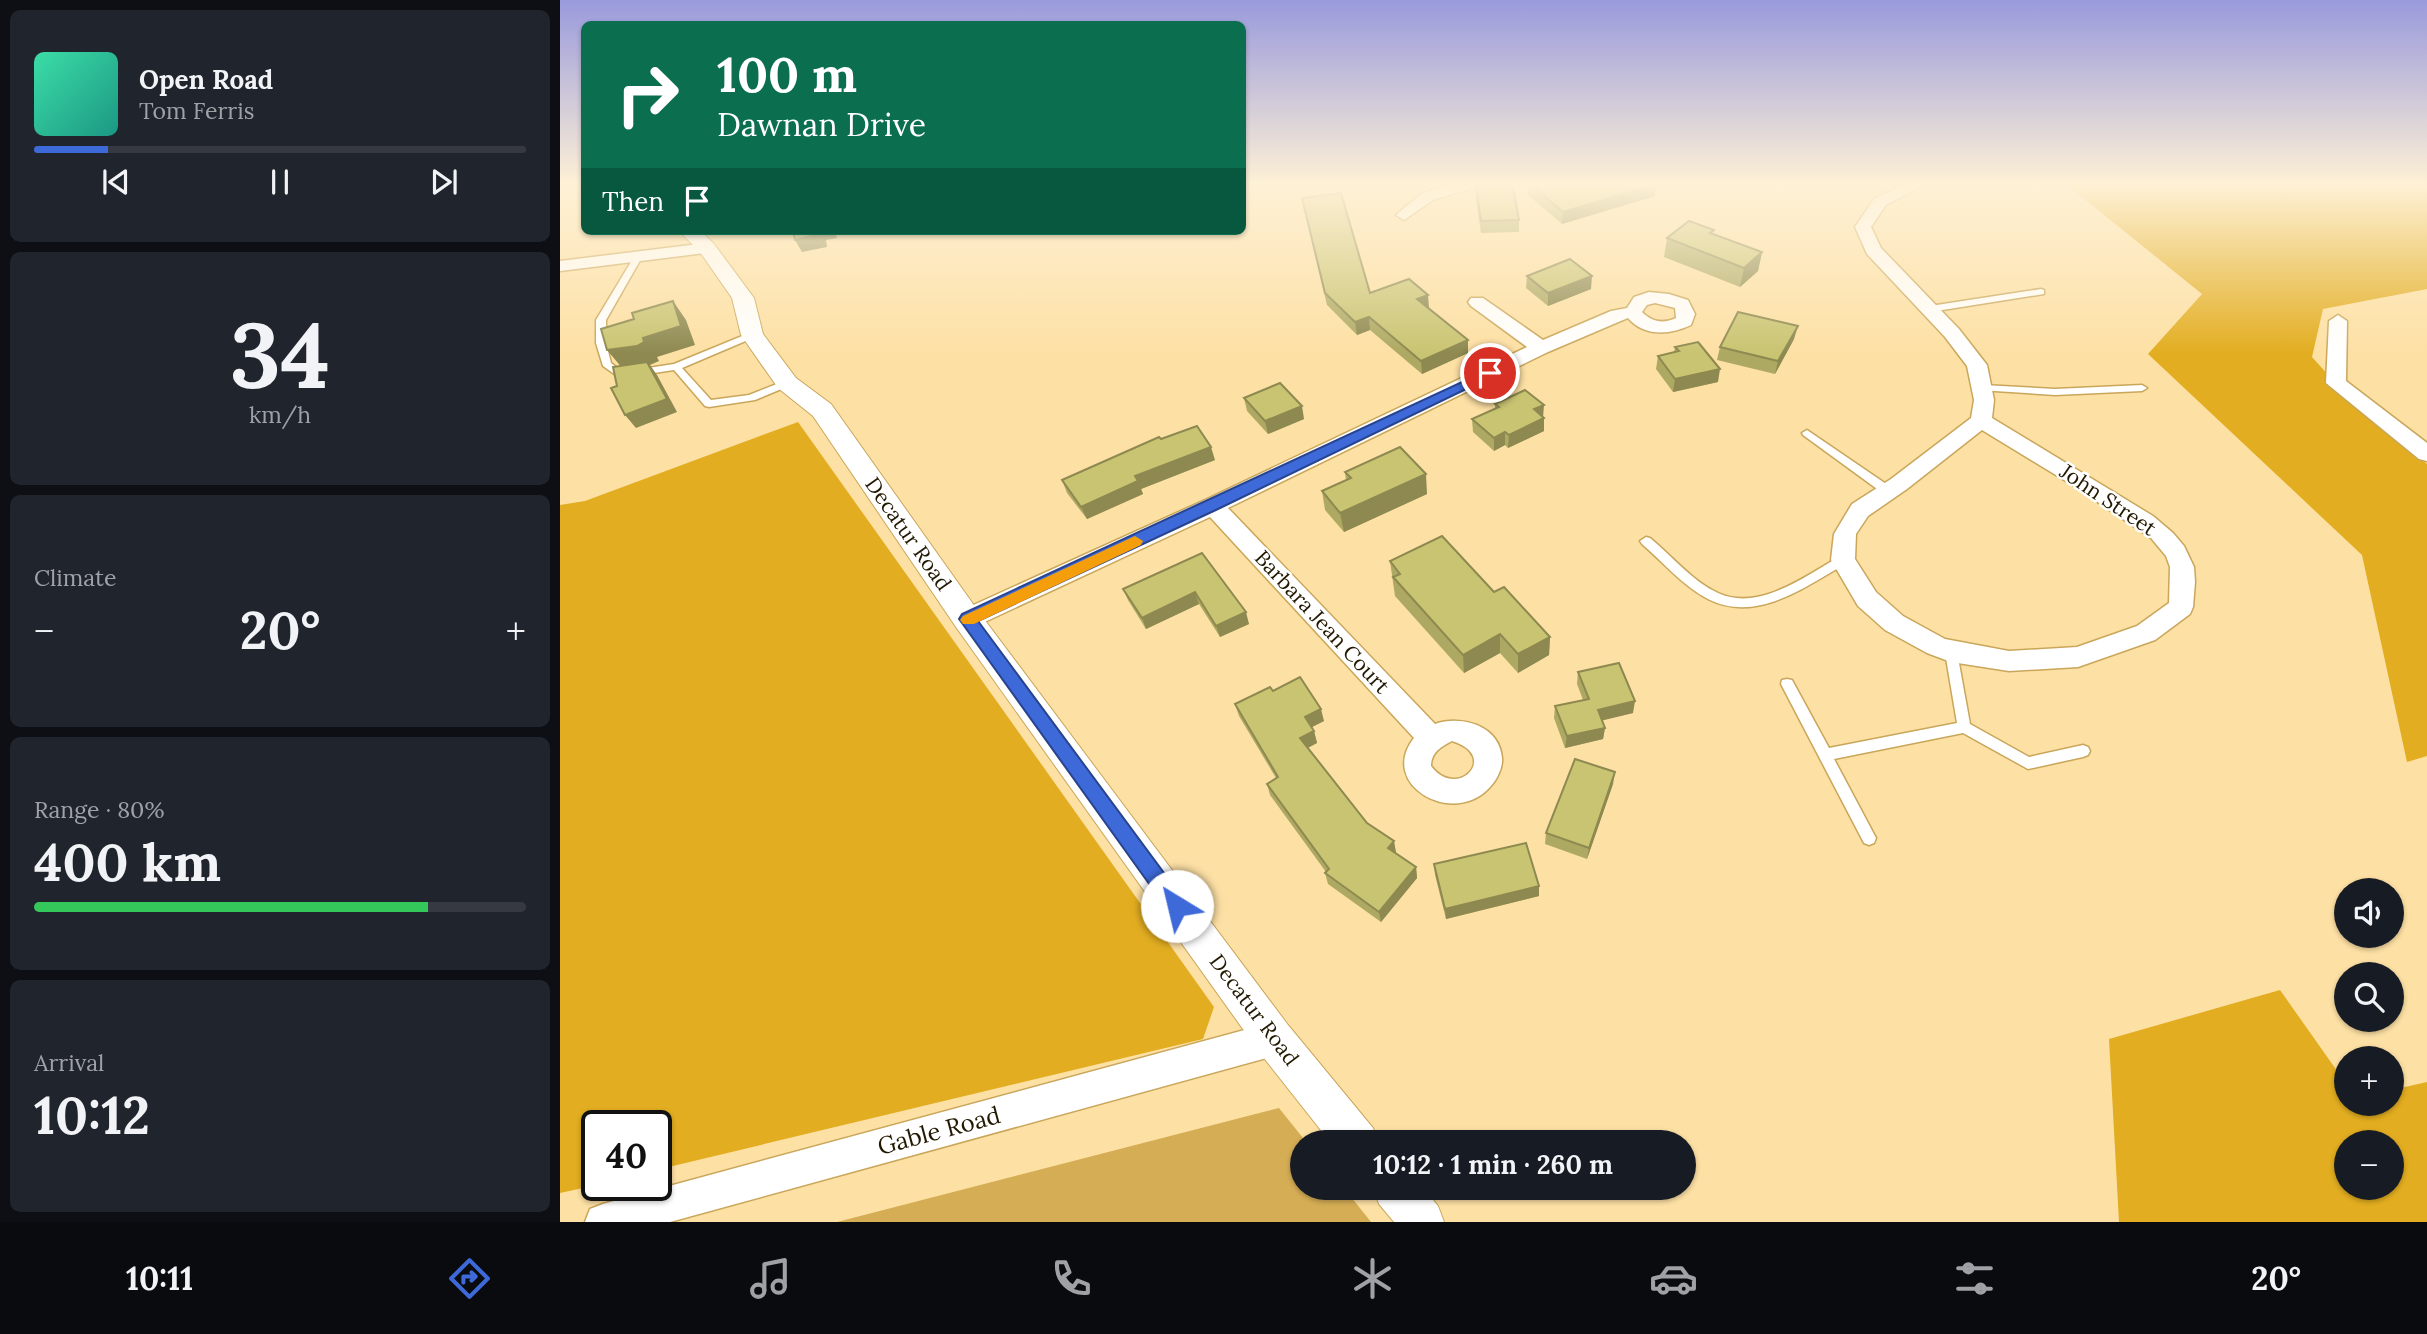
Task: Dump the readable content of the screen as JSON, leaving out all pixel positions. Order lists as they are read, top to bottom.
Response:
{
  "streets": {
    "street": [
      "John Street",
      "Decatur Road",
      "Barbara Jean Court",
      "Gable Road"
    ]
  },
  "crossings": [
    ["Decatur Road", "Gable Road"]
  ],
  "page": {
    "turn": ["100 m", "Dawnan Drive"],
    "song": ["Open Road", "Tom Ferris"],
    "then": "Then",
    "tile": [
      ["34", "km/h"],
      "Climate",
      ["Range · 80%", "400 km"],
      ["Arrival", "10:12"]
    ],
    "heat": ["−", "20°", "+"],
    "map_buttons": ["+", "−"],
    "limit": "40",
    "trip": "10:12 · 1 min · 260 m",
    "tabs": ["10:11", "20°"]
  }
}
